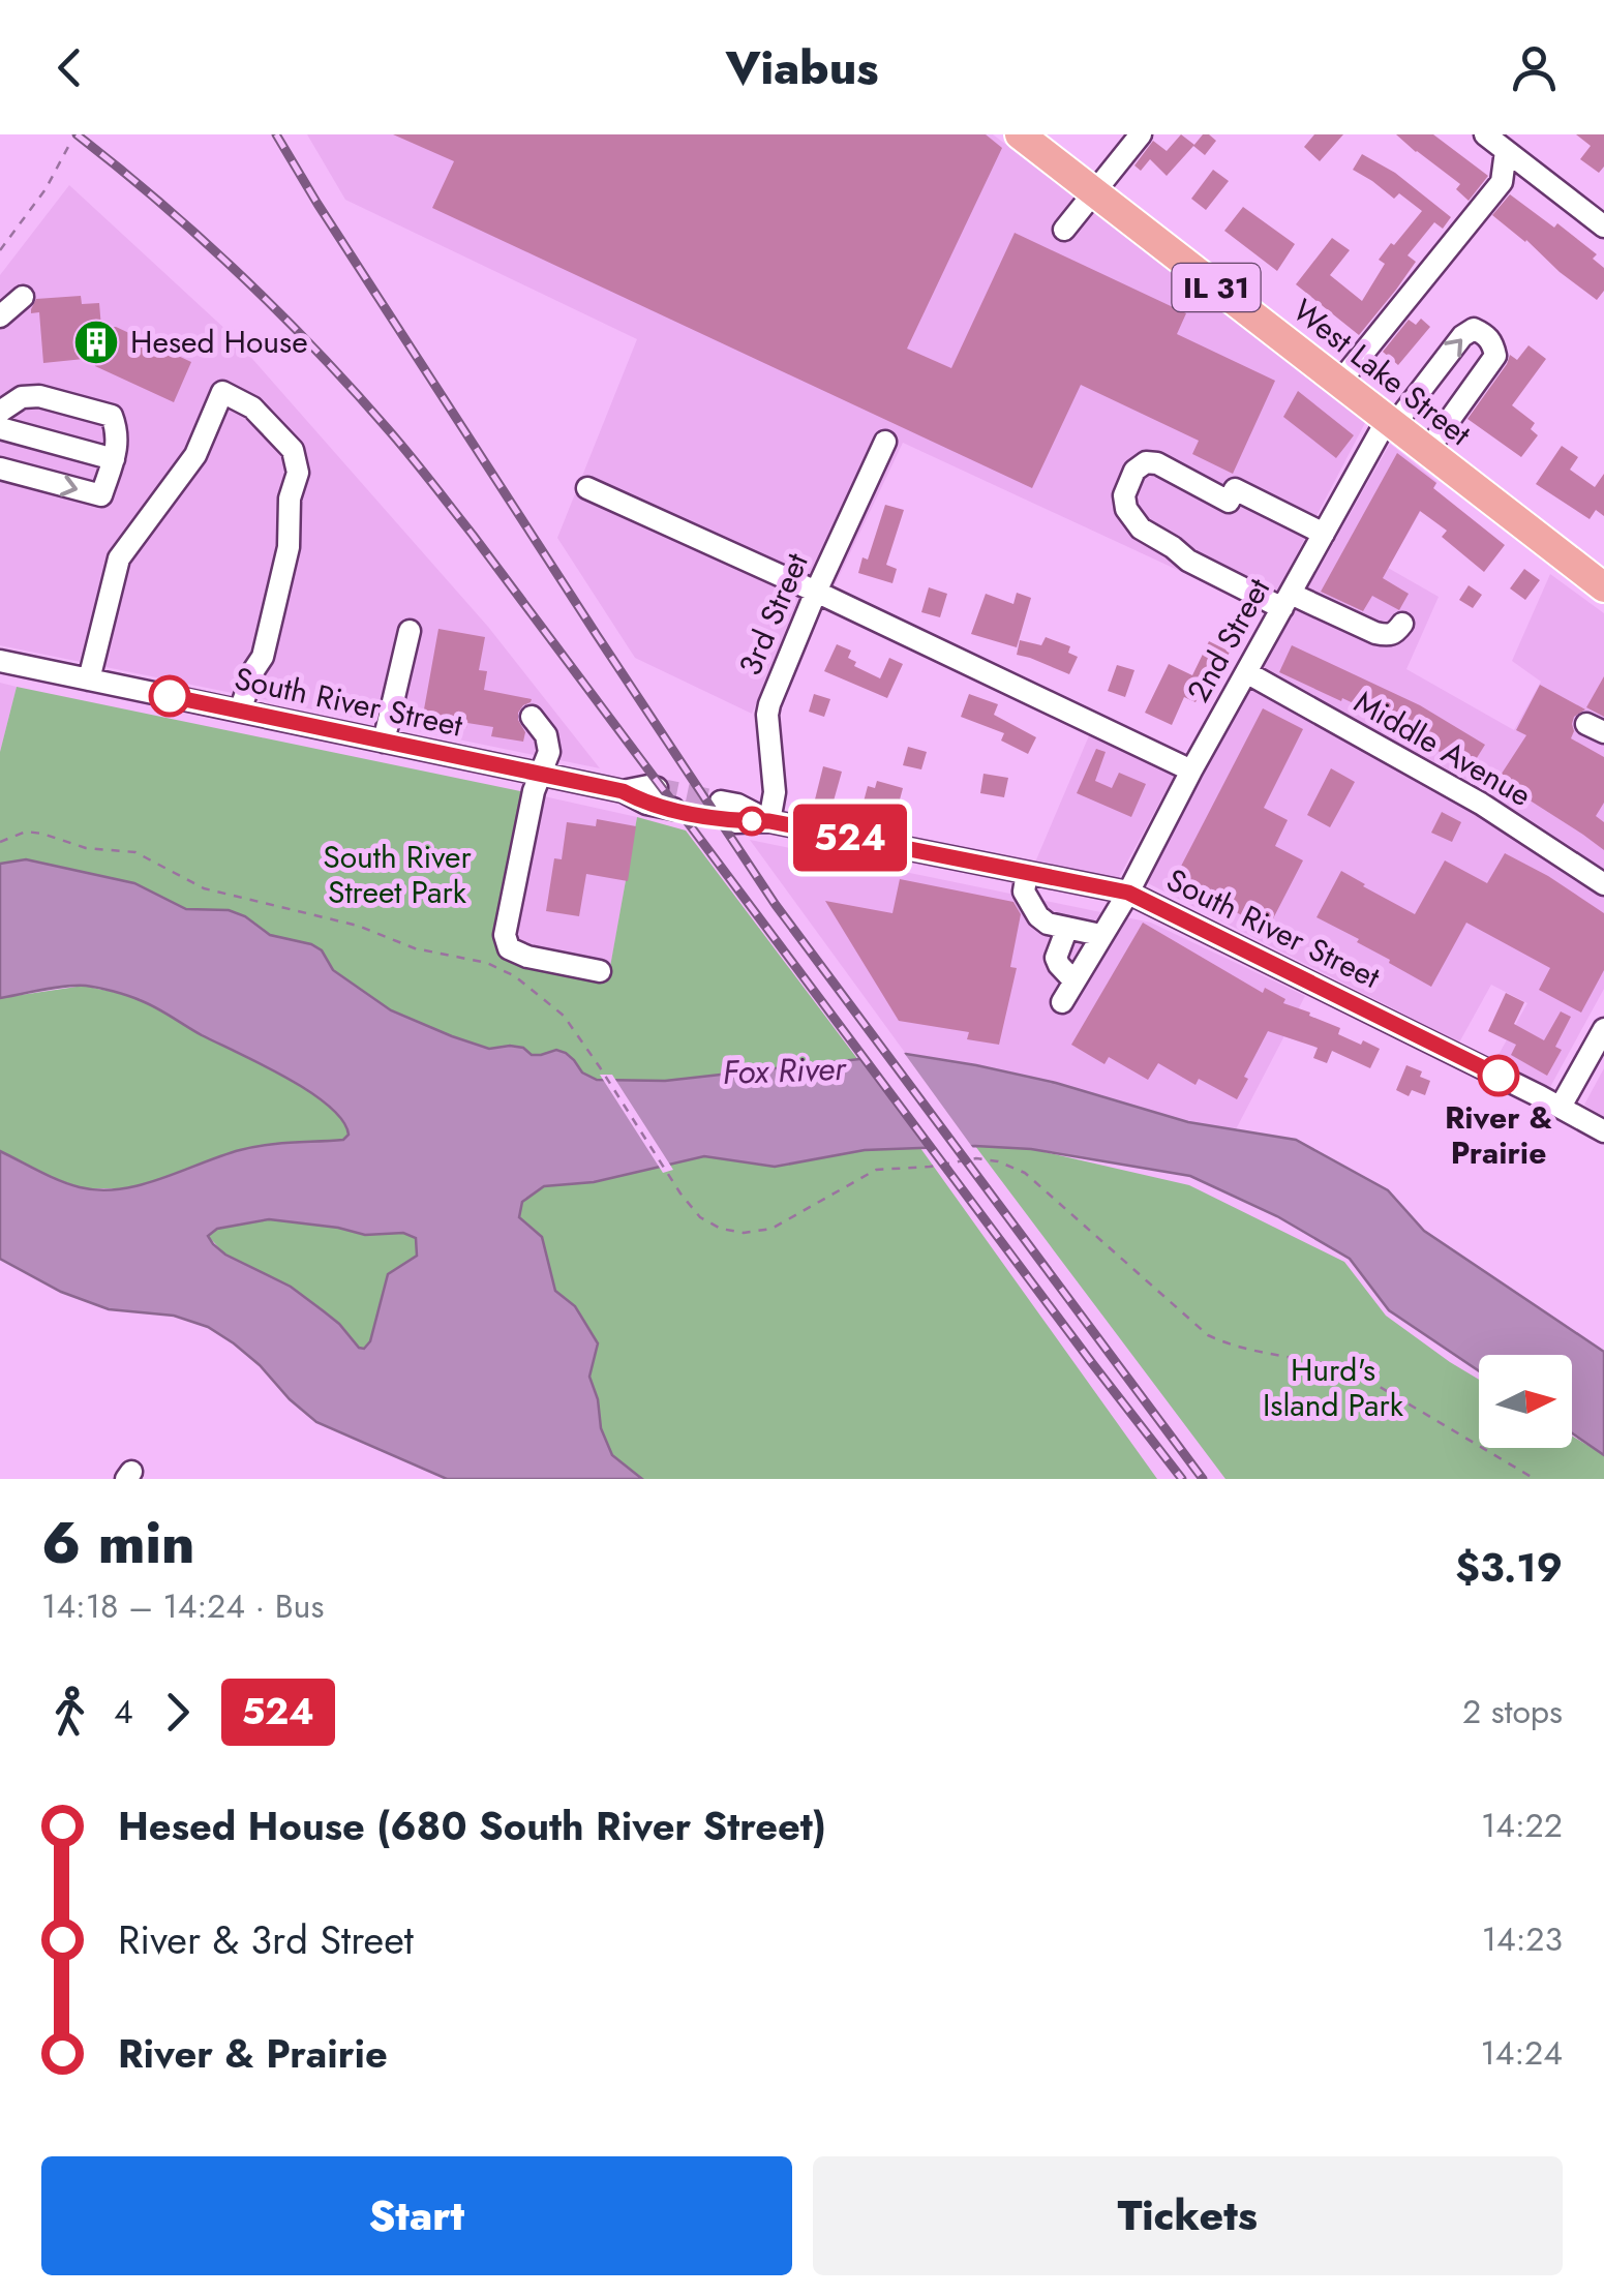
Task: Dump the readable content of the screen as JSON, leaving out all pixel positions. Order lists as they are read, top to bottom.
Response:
{
  "streets": {
    "main road": ["IL 31", "West Lake Street"],
    "street": [
      "3rd Street",
      "2nd Street",
      "South River Street",
      "Middle Avenue"
    ]
  },
  "crossings": [
    ["West Lake Street", "2nd Street"],
    ["3rd Street", "South River Street"],
    ["2nd Street", "South River Street"],
    ["2nd Street", "Middle Avenue"]
  ],
  "water": ["Fox River"],
  "parks": ["South River Street Park", "Hurd's Island Park"],
  "places": {
    "building": ["Hesed House"],
    "other": ["River & Prairie"]
  },
  "lines": ["bus line 524"],
  "north": "right",
  "page": {
    "header": "Viabus",
    "on_map": "524",
    "heading": ["6 min", "14:18 – 14:24 · Bus", "$3.19"],
    "legs": ["4", "524", "2 stops"],
    "list": [
      {
        "name": "Hesed House (680 South River Street)",
        "value": "14:22"
      },
      {
        "name": "River & 3rd Street",
        "value": "14:23"
      },
      {
        "name": "River & Prairie",
        "value": "14:24"
      }
    ],
    "buttons": ["Start", "Tickets"]
  }
}
